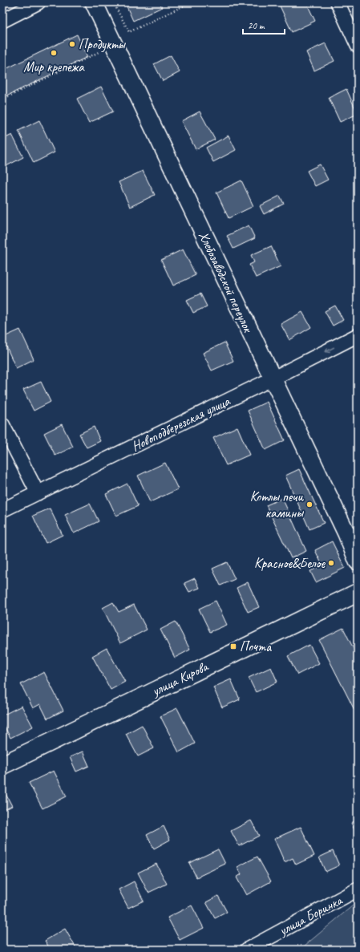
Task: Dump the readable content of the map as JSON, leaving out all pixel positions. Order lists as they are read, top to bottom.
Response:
{
  "streets": {
    "main road": ["улица Кирова"],
    "street": ["Хлебозаводской переулок", "Новоподберезская улица", "улица Боринка"]
  },
  "crossings": [
    ["Хлебозаводской переулок", "Новоподберезская улица"]
  ],
  "places": {
    "other": [
      "Продукты",
      "Мир крепежа",
      "Котлы печи камины",
      "Красное&Белое"
    ],
    "transit": ["Почта"]
  },
  "scale_bar": "20 m"
}
